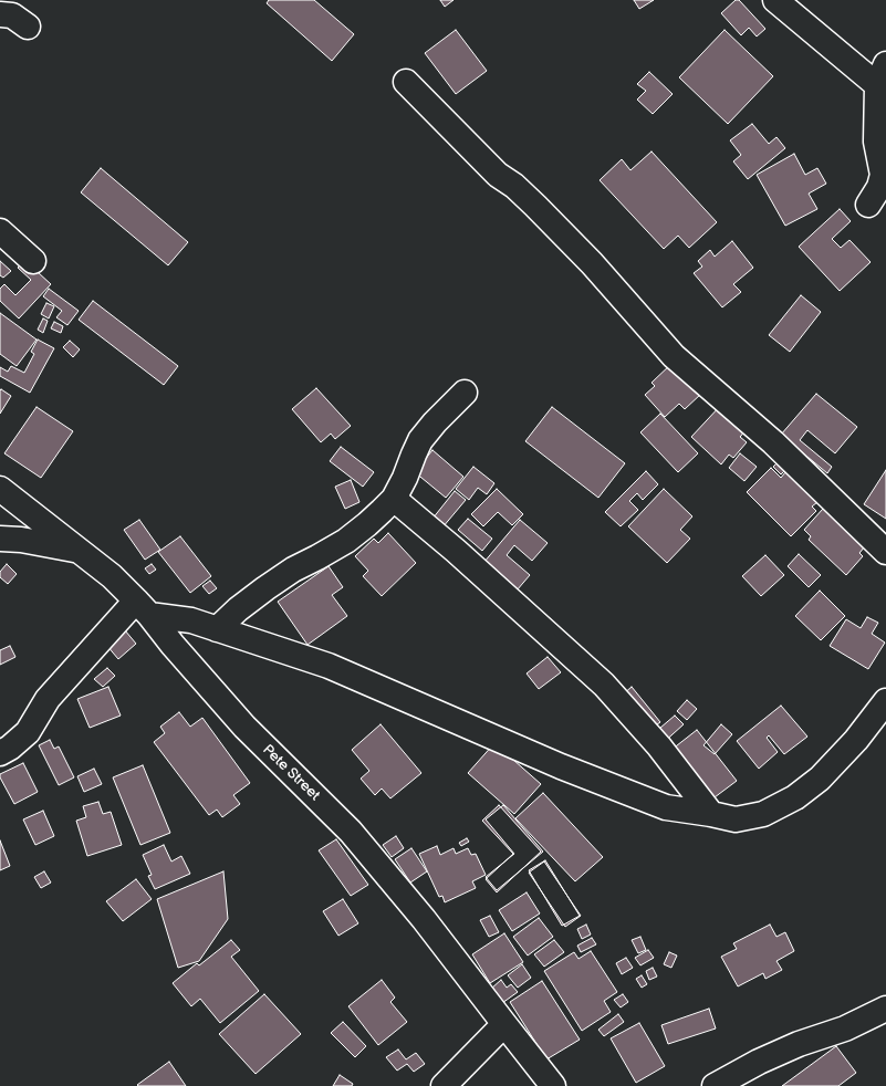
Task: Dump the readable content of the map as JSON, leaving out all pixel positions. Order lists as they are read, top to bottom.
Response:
{
  "streets": {
    "street": ["Pete Street"]
  }
}
